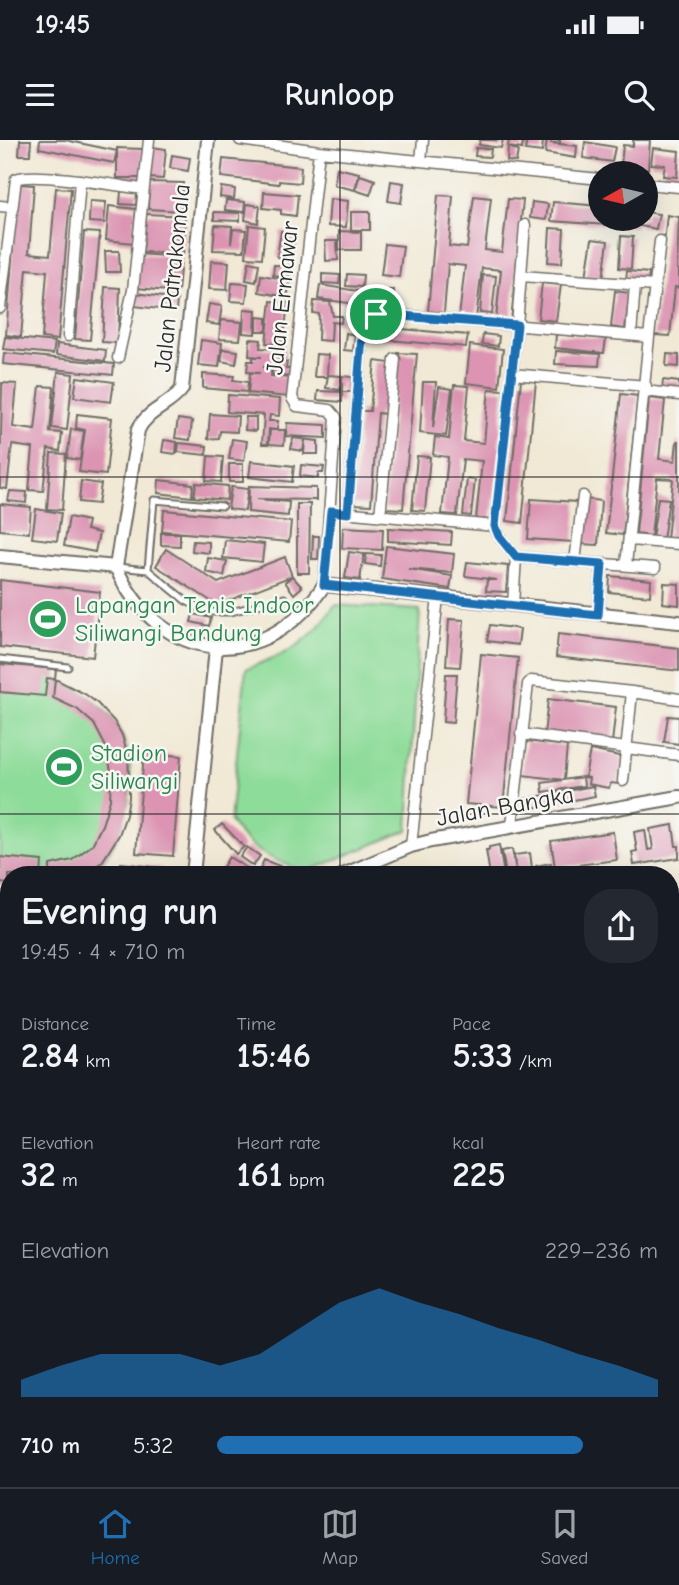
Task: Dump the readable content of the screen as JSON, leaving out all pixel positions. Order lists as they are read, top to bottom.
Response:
{
  "streets": {
    "street": ["Jalan Patrakomala", "Jalan Ermawar", "Jalan Bangka"]
  },
  "places": {
    "sports": ["Lapangan Tenis Indoor Siliwangi Bandung", "Stadion Siliwangi"]
  },
  "north": "left",
  "page": {
    "status": "19:45",
    "header": "Runloop",
    "heading": ["Evening run", "19:45 · 4 × 710 m"],
    "stats": [
      ["Distance", "2.84 km"],
      ["Time", "15:46"],
      ["Pace", "5:33 /km"],
      ["Elevation", "32 m"],
      ["Heart rate", "161 bpm"],
      ["kcal", "225"]
    ],
    "chart": ["Elevation", "229–236 m"],
    "list": [
      {
        "name": "710 m",
        "note": "5:32"
      }
    ],
    "tabs": ["Home", "Map", "Saved"]
  }
}
